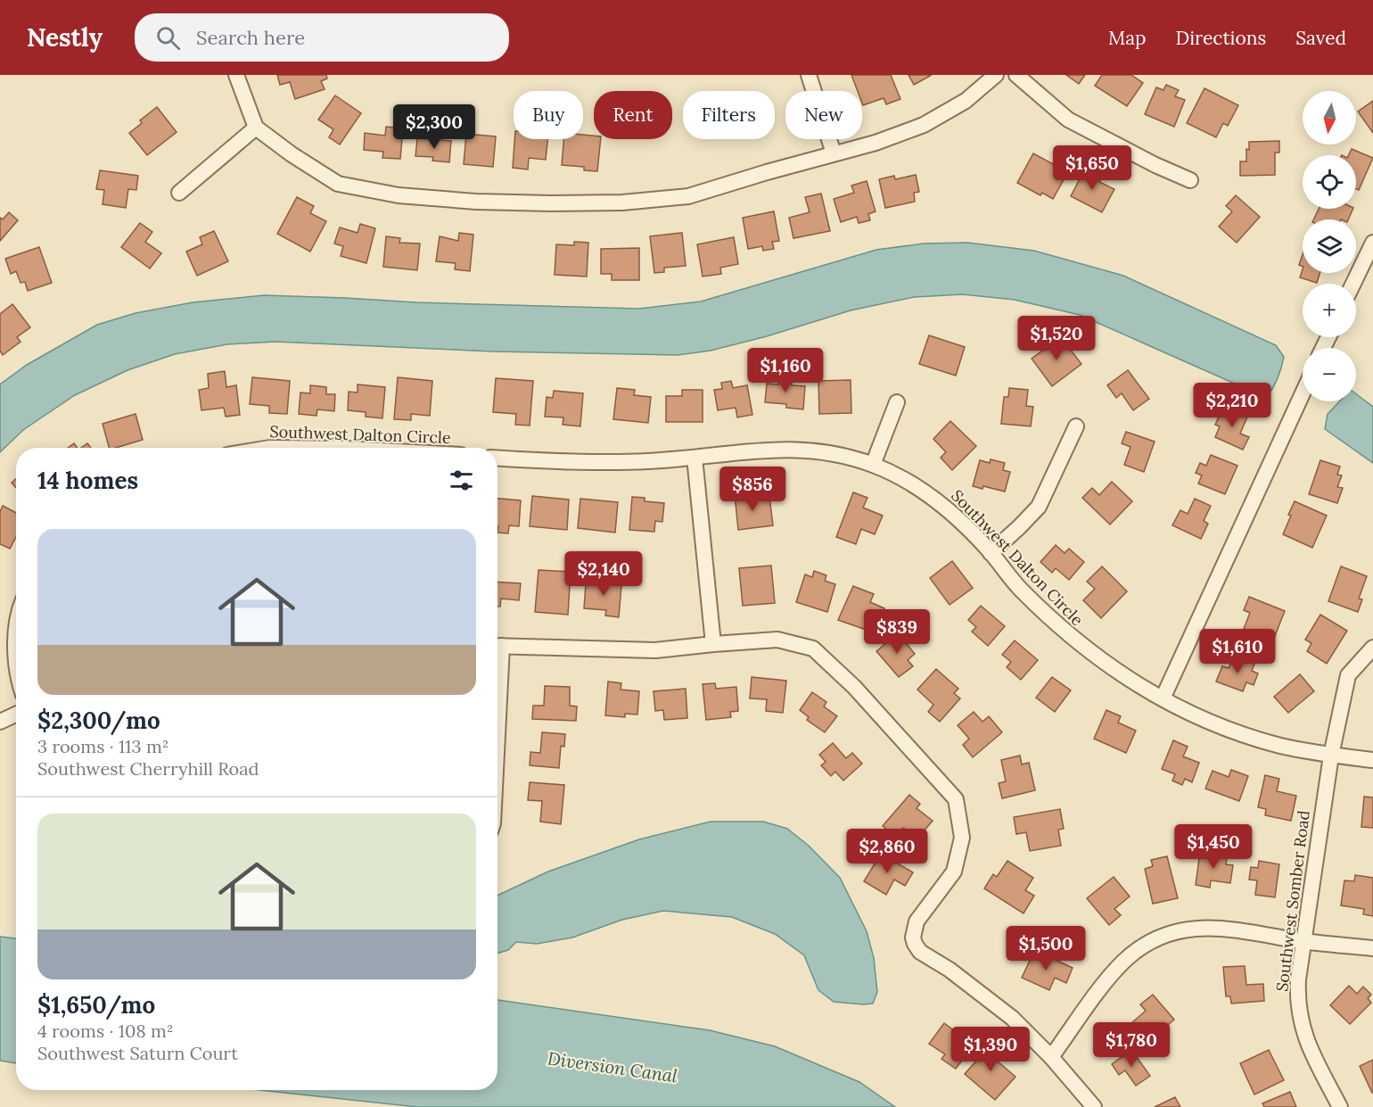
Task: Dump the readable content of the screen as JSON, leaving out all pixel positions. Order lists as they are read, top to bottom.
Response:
{
  "streets": {
    "street": ["Southwest Dalton Circle", "Southwest Somber Road"]
  },
  "crossings": [
    ["Southwest Dalton Circle", "Southwest Somber Road"]
  ],
  "water": ["Diversion Canal"],
  "north": "bottom",
  "page": {
    "header": "Nestly",
    "search": "Search here",
    "nav": ["Map", "Directions", "Saved"],
    "map_buttons": ["+", "−"],
    "chip": [
      "Buy",
      "Rent",
      "Filters",
      "New"
    ],
    "price": [
      "$2,300",
      "$1,650",
      "$1,520",
      "$1,160",
      "$2,210",
      "$856",
      "$2,140",
      "$839",
      "$1,610",
      "$1,450",
      "$2,860",
      "$1,500",
      "$1,780",
      "$1,390"
    ],
    "heading": "14 homes",
    "list": [
      {
        "name": "$2,300/mo",
        "note": "3 rooms · 113 m² · Southwest Cherryhill Road"
      },
      {
        "name": "$1,650/mo",
        "note": "4 rooms · 108 m² · Southwest Saturn Court"
      }
    ]
  }
}
